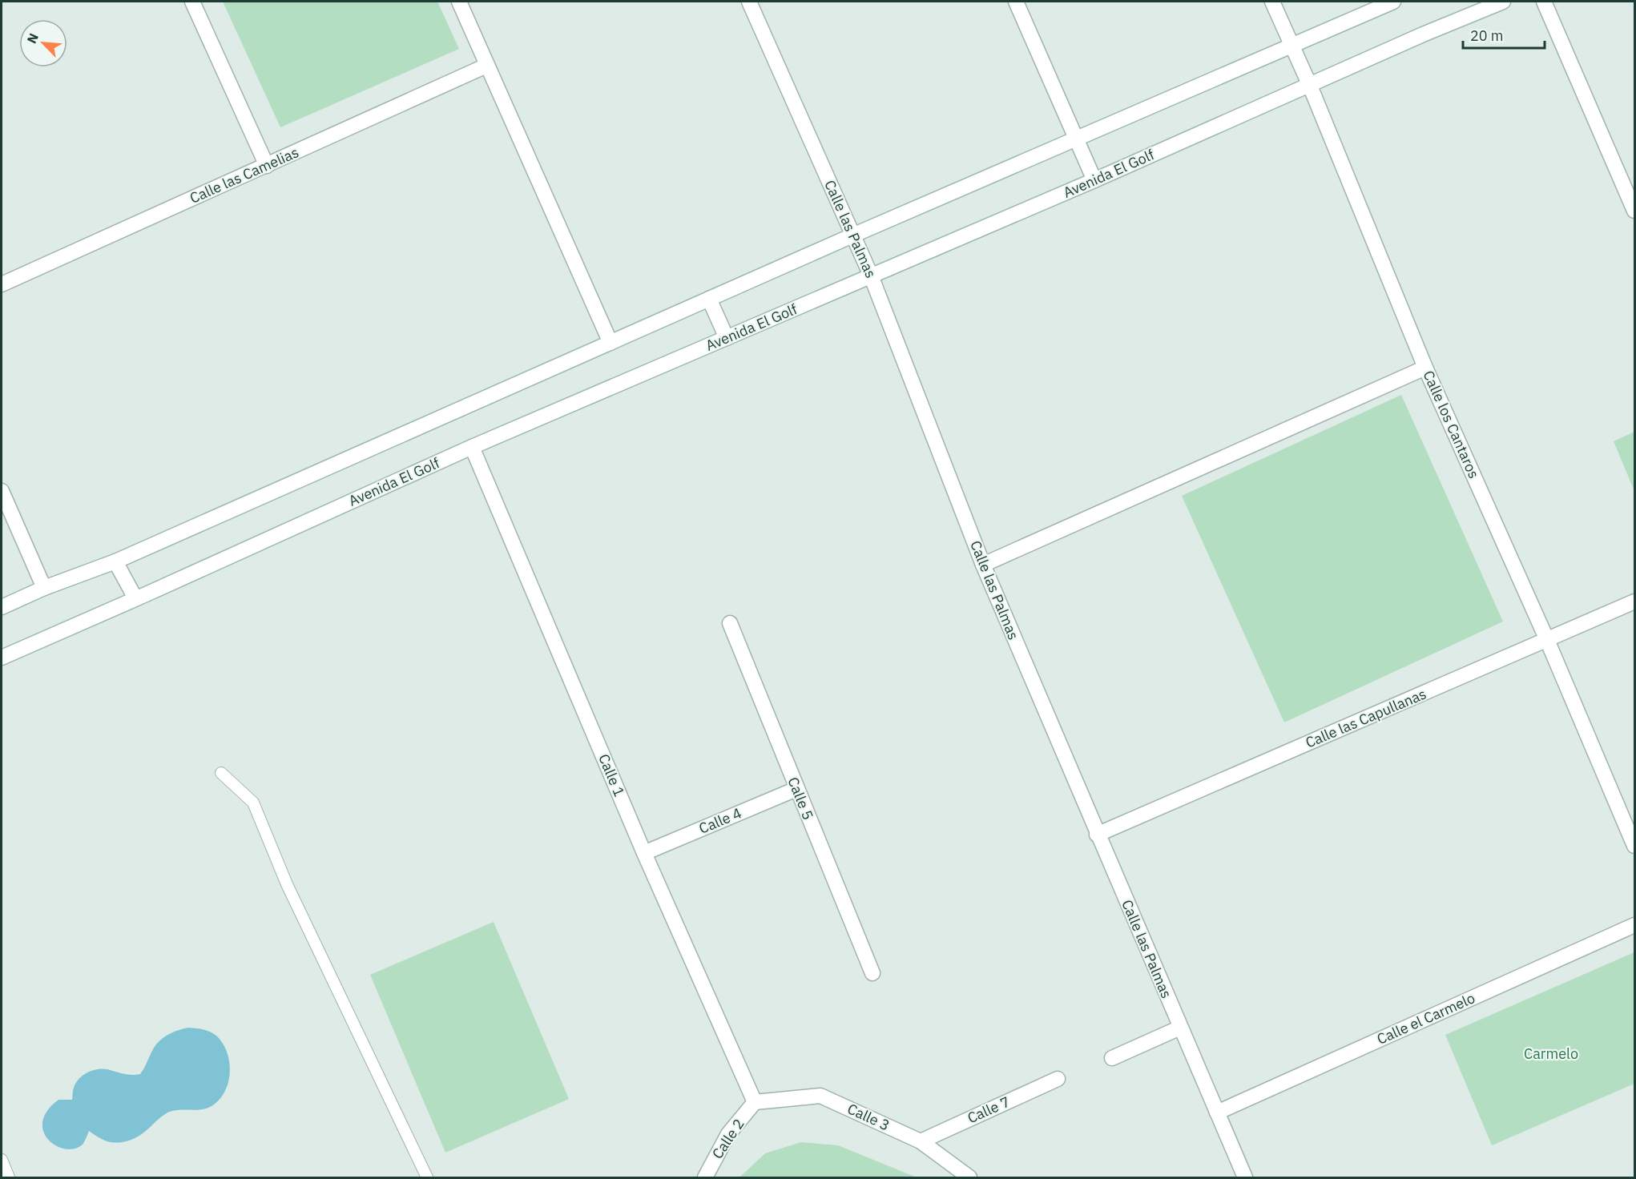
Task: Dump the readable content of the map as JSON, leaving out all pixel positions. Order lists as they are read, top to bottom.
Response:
{
  "streets": {
    "street": [
      "Avenida El Golf",
      "Calle las Camelias",
      "Calle las Palmas",
      "Calle los Cantaros",
      "Calle las Capullanas",
      "Calle 1",
      "Calle 5",
      "Calle 4",
      "Calle el Carmelo",
      "Calle 7",
      "Calle 3",
      "Calle 2"
    ]
  },
  "crossings": [
    ["Avenida El Golf", "Calle las Palmas"],
    ["Avenida El Golf", "Calle los Cantaros"],
    ["Avenida El Golf", "Calle 1"],
    ["Calle las Palmas", "Calle las Capullanas"],
    ["Calle las Palmas", "Calle el Carmelo"],
    ["Calle los Cantaros", "Calle las Capullanas"],
    ["Calle 1", "Calle 4"],
    ["Calle 1", "Calle 3"],
    ["Calle 1", "Calle 2"],
    ["Calle 5", "Calle 4"],
    ["Calle 7", "Calle 3"],
    ["Calle 3", "Calle 2"]
  ],
  "parks": ["Carmelo"],
  "scale_bar": "20 m",
  "north": "top left"
}
